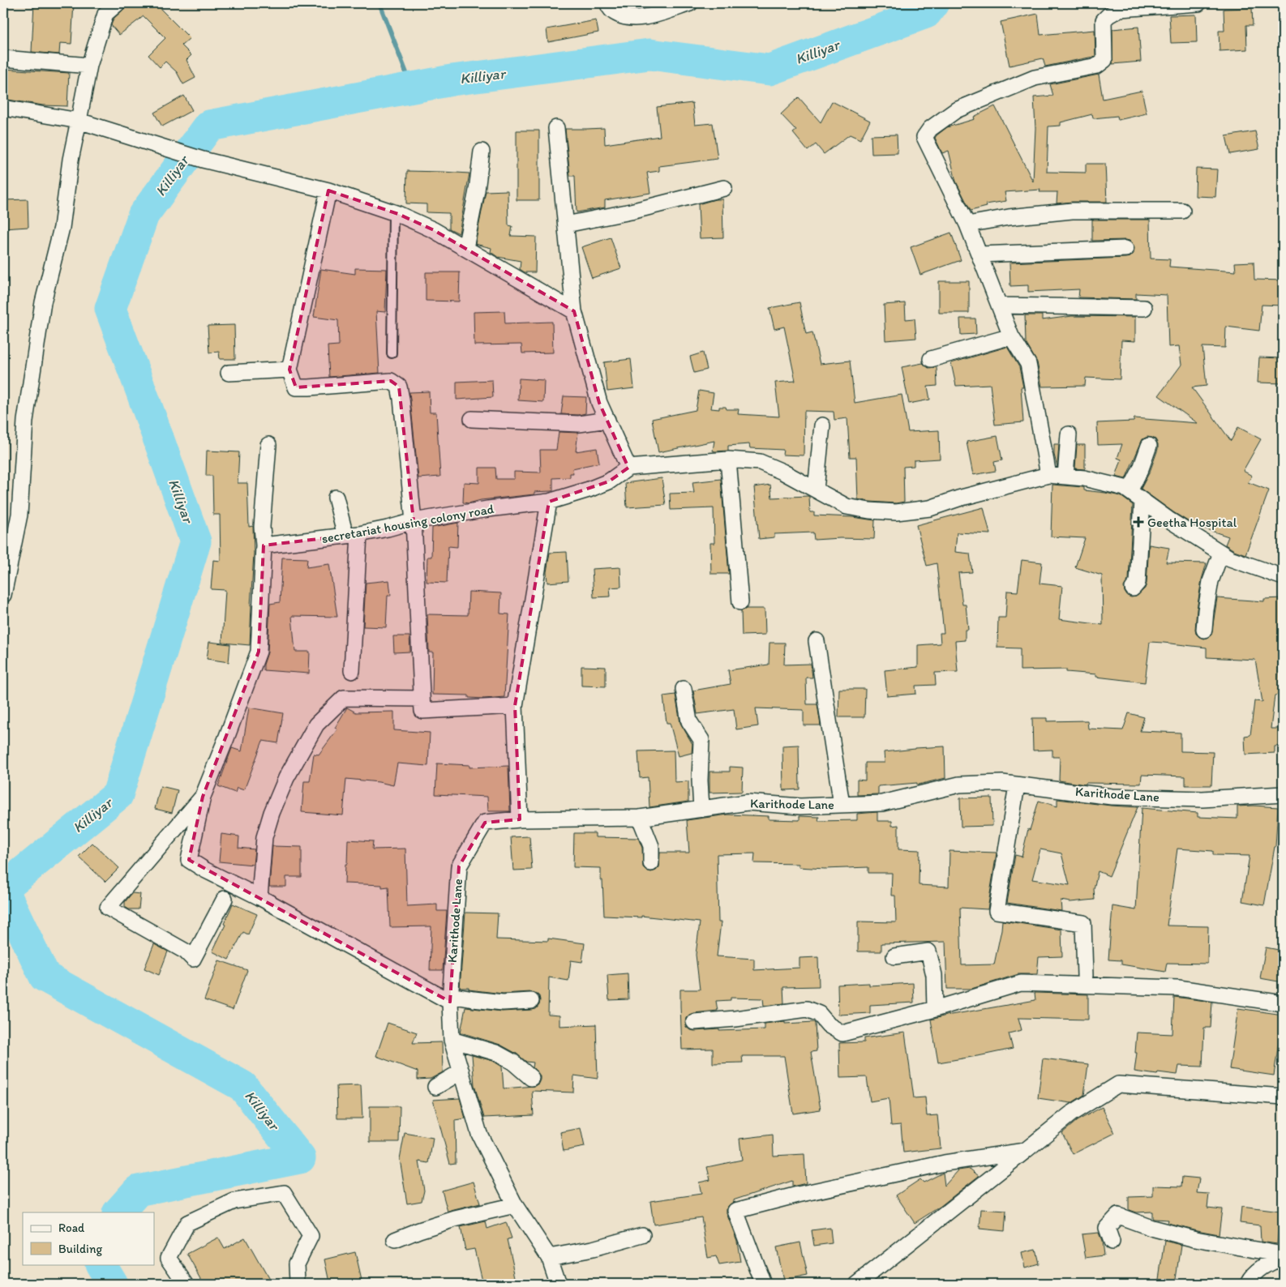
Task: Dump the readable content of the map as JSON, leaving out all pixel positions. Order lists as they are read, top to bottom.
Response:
{
  "streets": {
    "street": ["secretariat housing colony road", "Karithode Lane"]
  },
  "water": ["Killiyar"],
  "places": {
    "health": ["Geetha Hospital"]
  },
  "legend": ["Road", "Building"]
}
